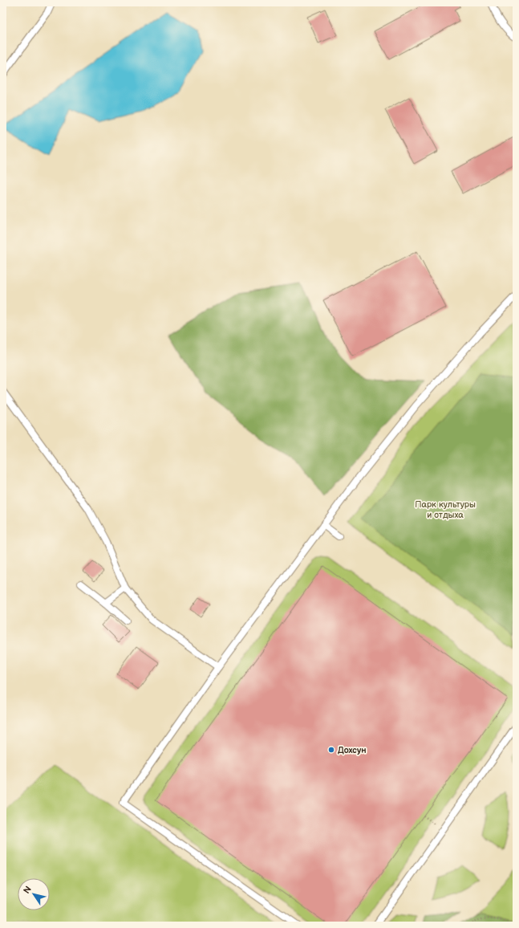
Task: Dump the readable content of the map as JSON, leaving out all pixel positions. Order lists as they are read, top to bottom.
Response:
{
  "parks": ["Парк культуры и отдыха"],
  "places": ["Дохсун"],
  "north": "top left"
}
